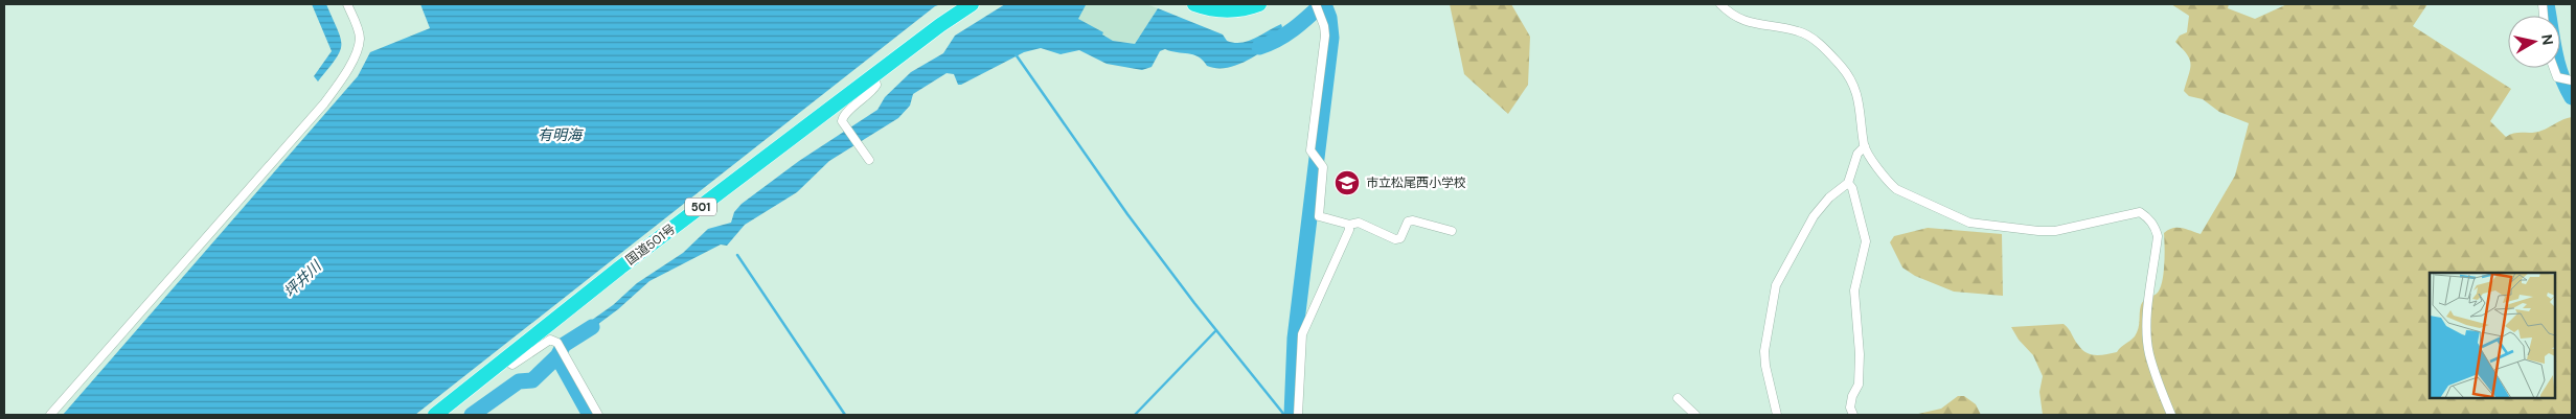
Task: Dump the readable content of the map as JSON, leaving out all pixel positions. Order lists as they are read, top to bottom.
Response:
{
  "streets": {
    "highway": ["501", "国道501号"]
  },
  "water": ["有明海", "坪井川"],
  "places": {
    "school or university": ["市立松尾西小学校"]
  },
  "north": "right"
}
